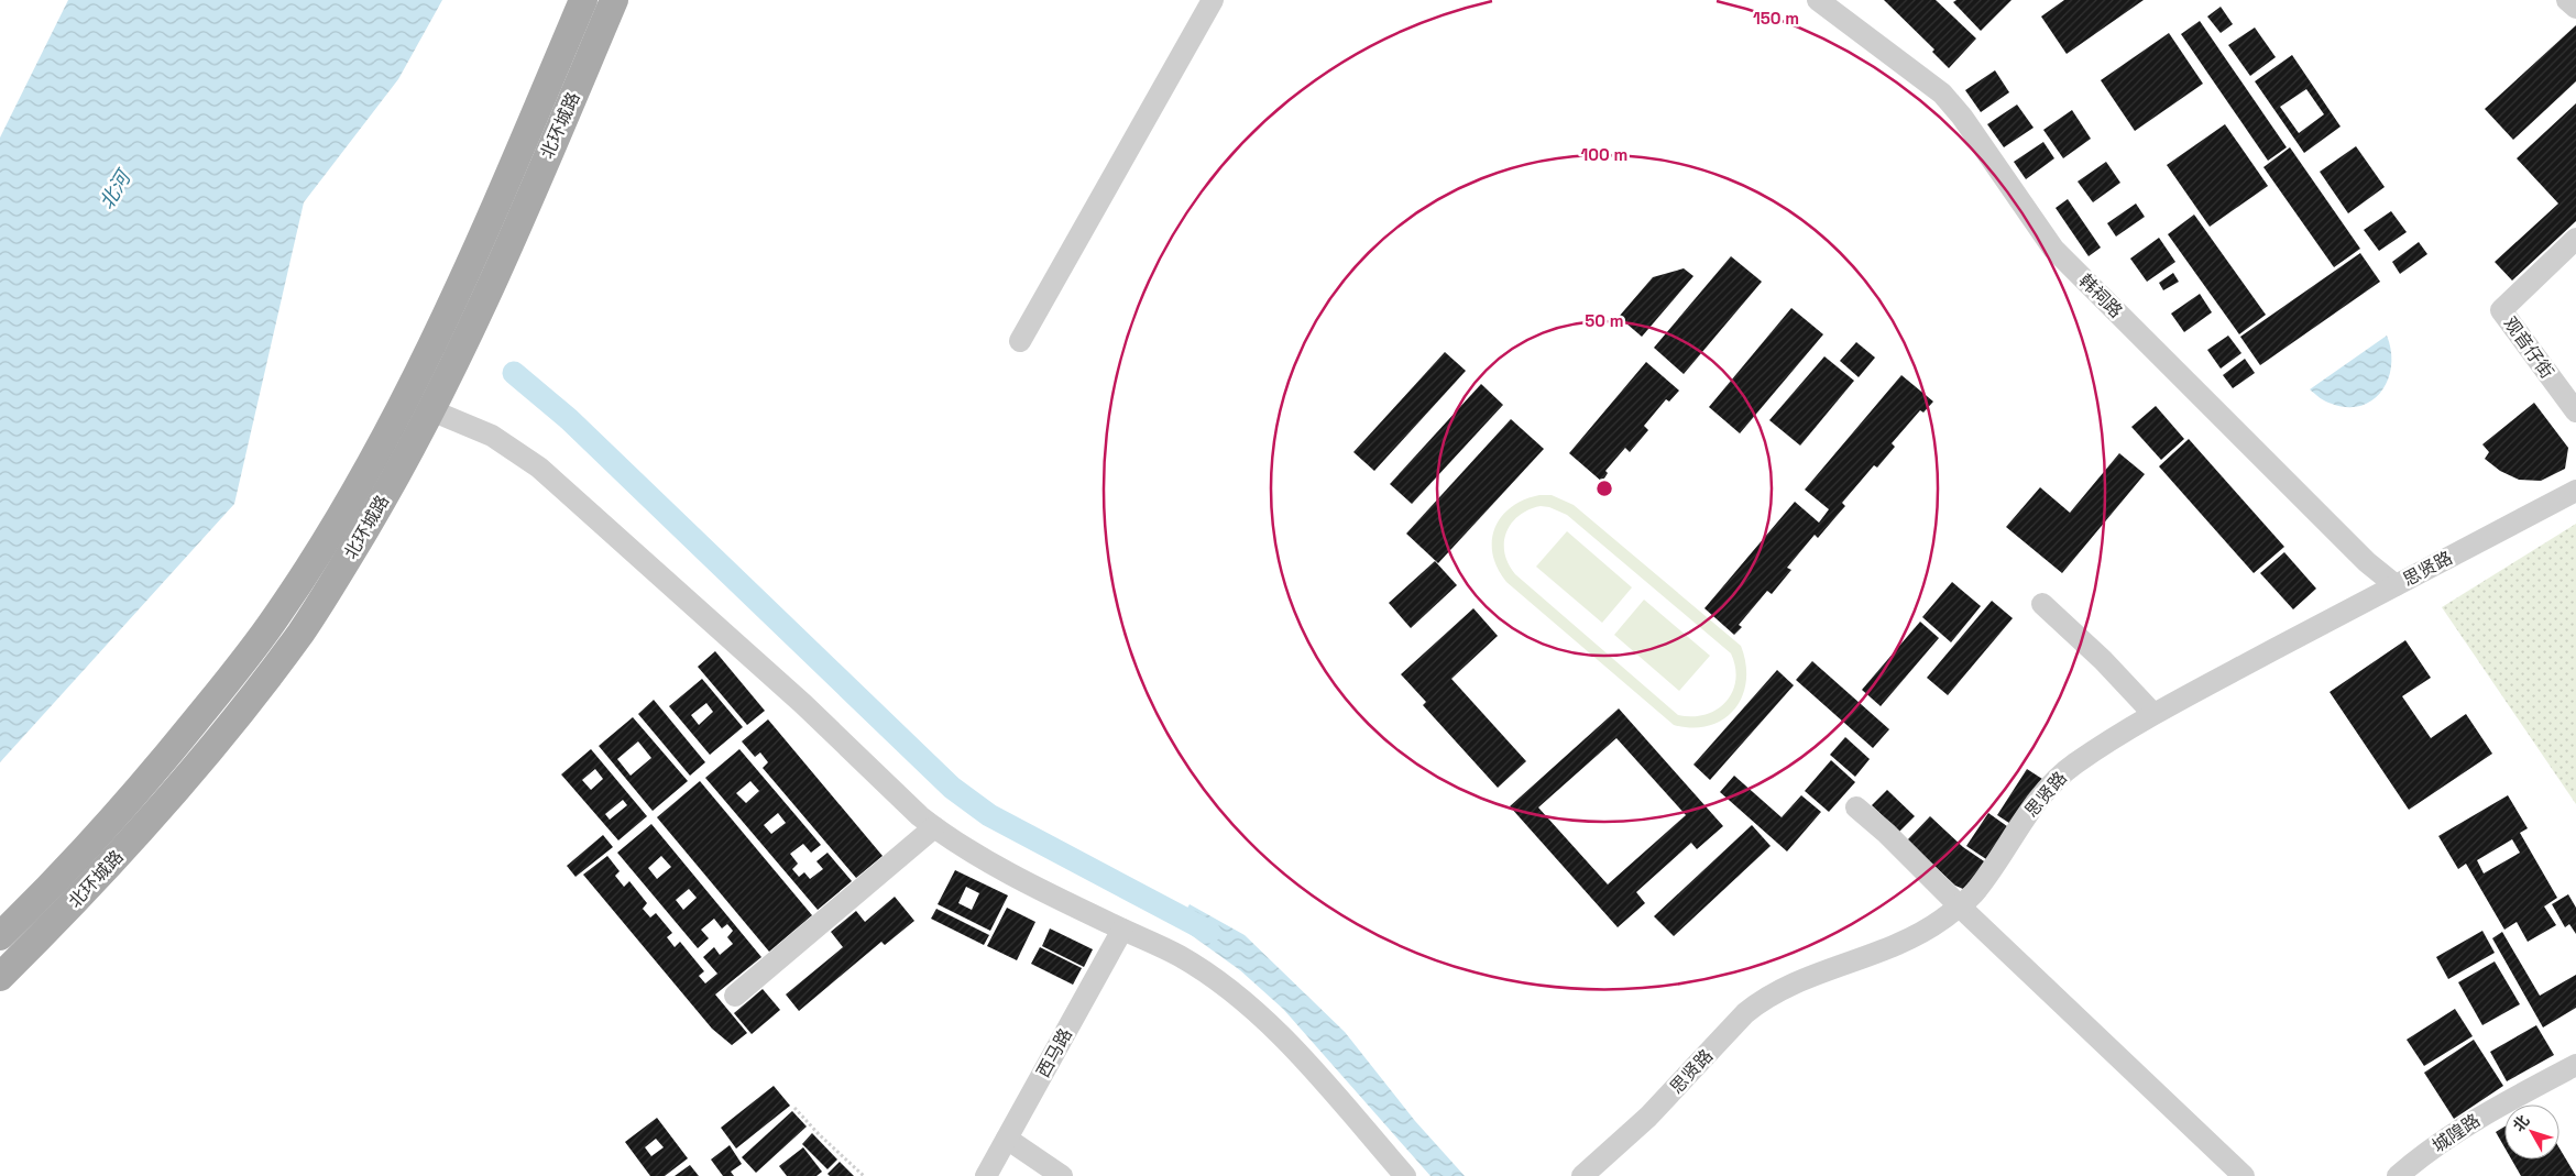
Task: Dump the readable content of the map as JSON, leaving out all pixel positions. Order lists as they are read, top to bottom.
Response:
{
  "streets": {
    "main road": ["北环城路"],
    "street": [
      "韩祠路",
      "观音仔街",
      "思贤路",
      "西马路",
      "城隍路"
    ]
  },
  "crossings": [
    ["韩祠路", "思贤路"]
  ],
  "water": ["北河"],
  "north": "top left",
  "rings": ["150 m", "100 m", "50 m"]
}
